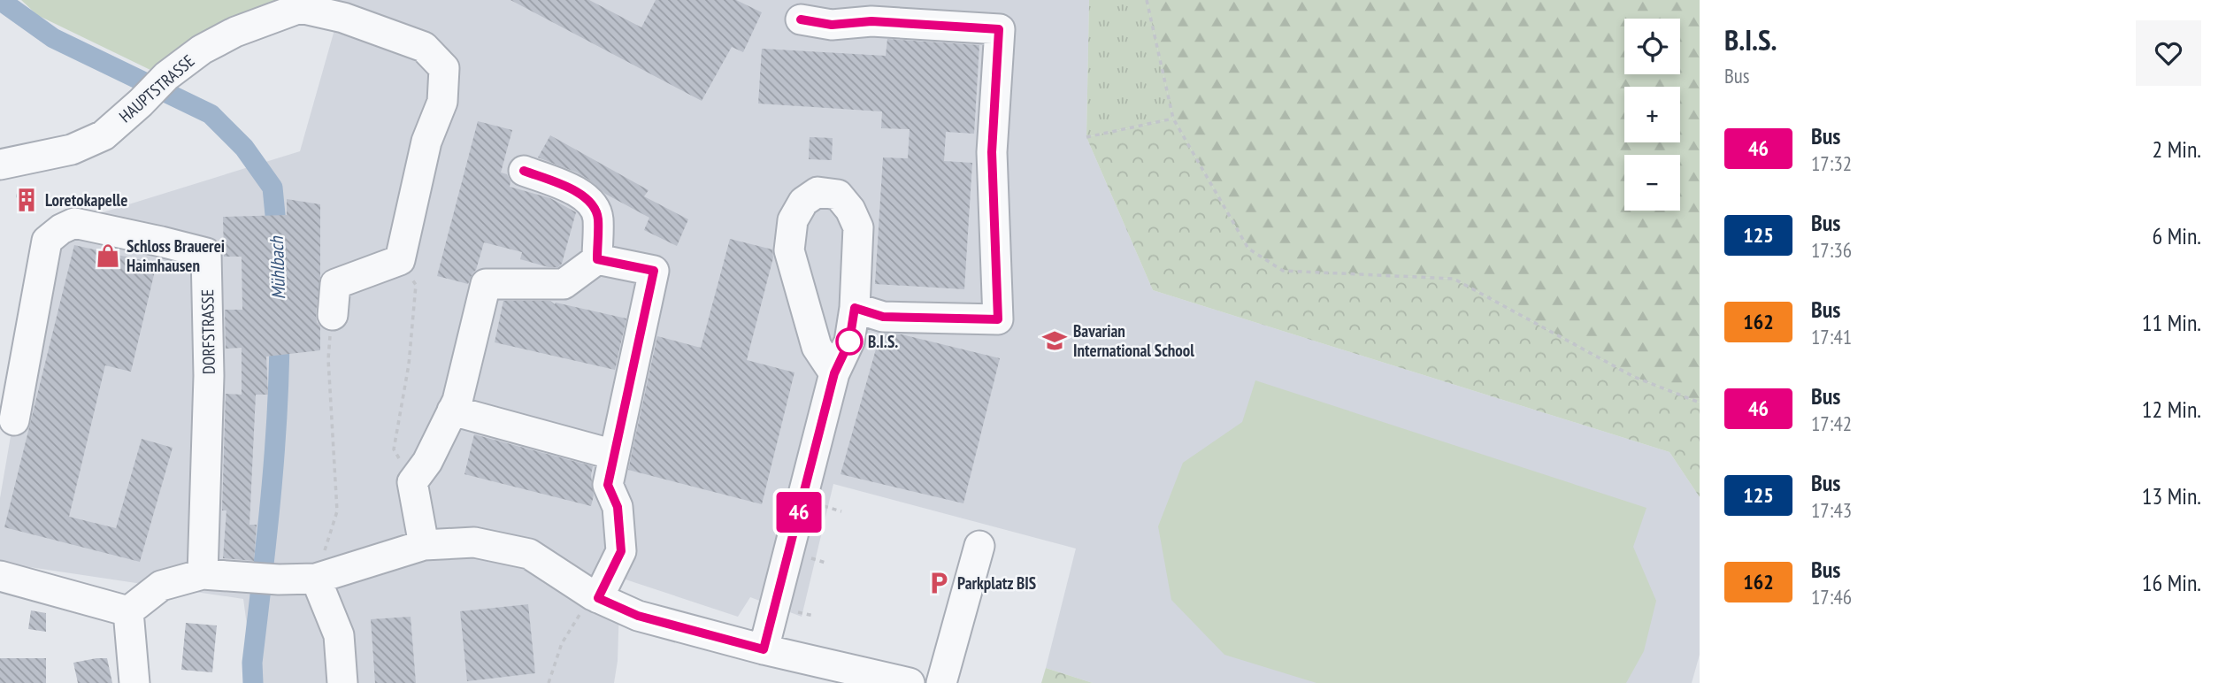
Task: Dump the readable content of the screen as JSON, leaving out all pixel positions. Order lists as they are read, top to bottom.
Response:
{
  "streets": {
    "street": ["HAUPTSTRASSE", "DORFSTRASSE"]
  },
  "water": ["Mühlbach"],
  "places": {
    "building": ["Loretokapelle"],
    "shop": ["Schloss Brauerei Haimhausen"],
    "school or university": ["Bavarian International School"],
    "other": ["B.I.S."],
    "parking": ["Parkplatz BIS"]
  },
  "lines": ["bus line 46"],
  "page": {
    "on_map": "46",
    "heading": ["B.I.S.", "Bus"],
    "map_buttons": ["+", "−"],
    "list": [
      {
        "mark": "46",
        "name": "Bus",
        "note": "17:32",
        "value": "2 Min."
      },
      {
        "mark": "125",
        "name": "Bus",
        "note": "17:36",
        "value": "6 Min."
      },
      {
        "mark": "162",
        "name": "Bus",
        "note": "17:41",
        "value": "11 Min."
      },
      {
        "mark": "46",
        "name": "Bus",
        "note": "17:42",
        "value": "12 Min."
      },
      {
        "mark": "125",
        "name": "Bus",
        "note": "17:43",
        "value": "13 Min."
      },
      {
        "mark": "162",
        "name": "Bus",
        "note": "17:46",
        "value": "16 Min."
      }
    ]
  }
}
